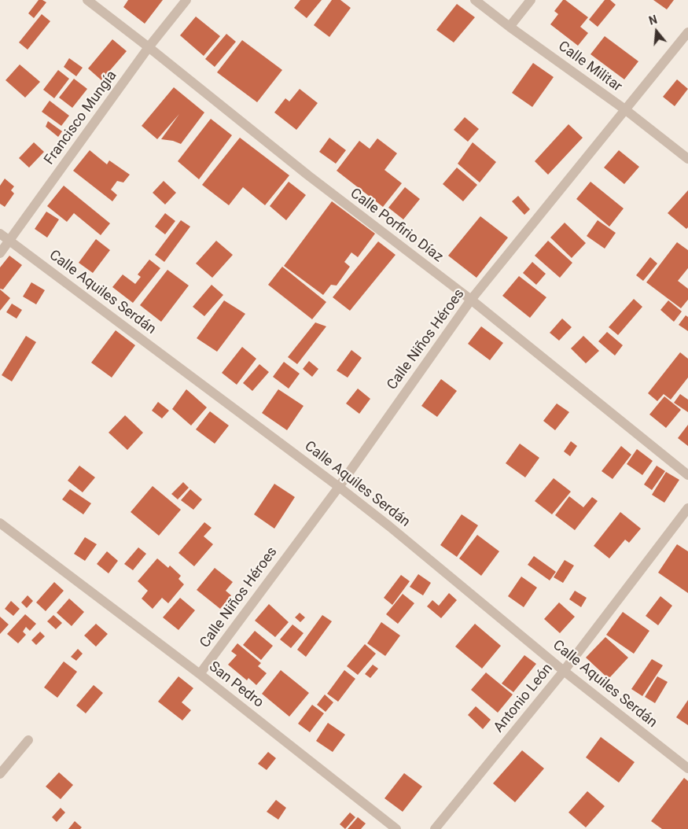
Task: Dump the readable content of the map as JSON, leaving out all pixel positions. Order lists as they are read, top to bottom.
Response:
{
  "streets": {
    "street": [
      "Calle Militar",
      "Francisco Mungía",
      "Calle Porfirio Díaz",
      "Calle Aquiles Serdán",
      "Calle Niños Héroes",
      "San Pedro",
      "Antonio León"
    ]
  },
  "crossings": [
    ["Calle Militar", "Calle Niños Héroes"],
    ["Francisco Mungía", "Calle Porfirio Díaz"],
    ["Francisco Mungía", "Calle Aquiles Serdán"],
    ["Calle Porfirio Díaz", "Calle Niños Héroes"],
    ["Calle Aquiles Serdán", "Calle Niños Héroes"],
    ["Calle Aquiles Serdán", "Antonio León"],
    ["Calle Niños Héroes", "San Pedro"]
  ],
  "north": "top"
}
